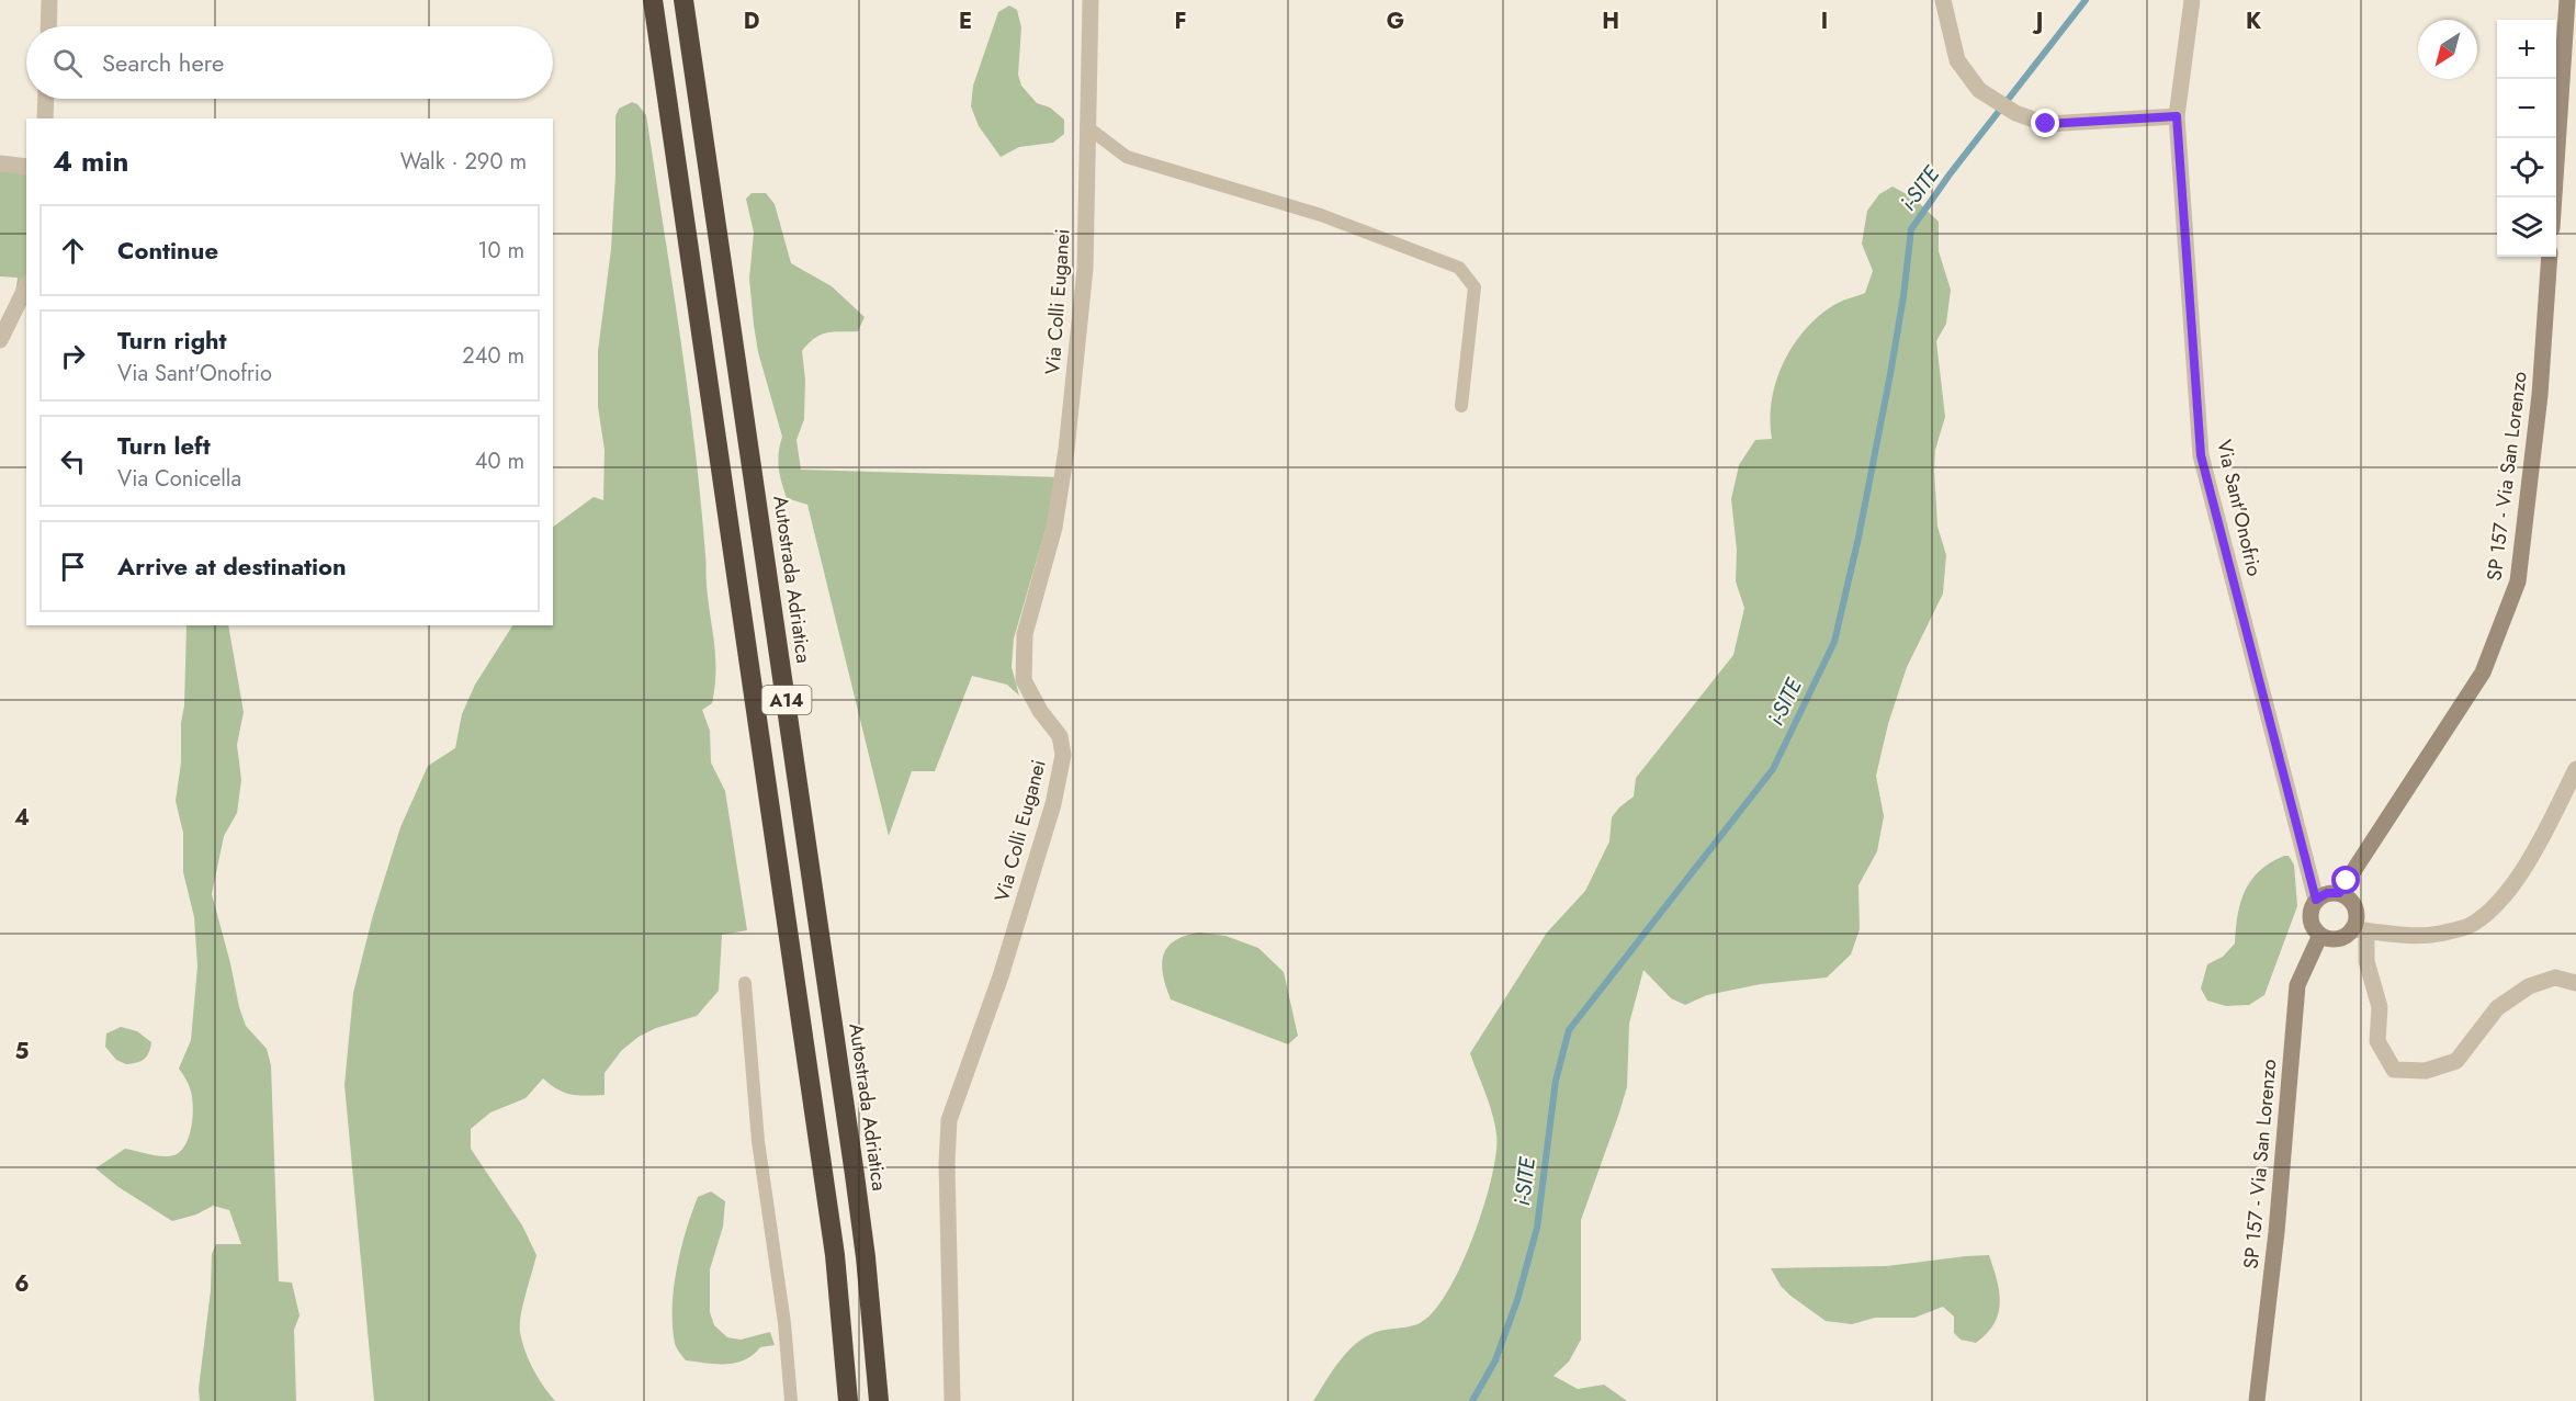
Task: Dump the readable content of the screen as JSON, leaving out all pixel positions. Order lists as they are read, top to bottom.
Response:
{
  "streets": {
    "highway": ["Autostrada Adriatica", "A14"],
    "main road": ["SP 157 - Via San Lorenzo"],
    "street": ["Via Colli Euganei", "Via Sant'Onofrio"]
  },
  "crossings": [
    ["SP 157 - Via San Lorenzo", "Via Sant'Onofrio"]
  ],
  "water": ["i-SITE"],
  "north": "bottom left",
  "page": {
    "map_buttons": ["+", "−"],
    "search": "Search here",
    "heading": ["4 min", "Walk · 290 m"],
    "list": [
      ["Continue", "10 m"],
      ["Turn right", "Via Sant'Onofrio", "240 m"],
      ["Turn left", "Via Conicella", "40 m"],
      "Arrive at destination"
    ]
  },
  "grid": {
    "columns": [
      "D",
      "E",
      "F",
      "G",
      "H",
      "I",
      "J",
      "K"
    ],
    "rows": ["4", "5", "6"]
  }
}
